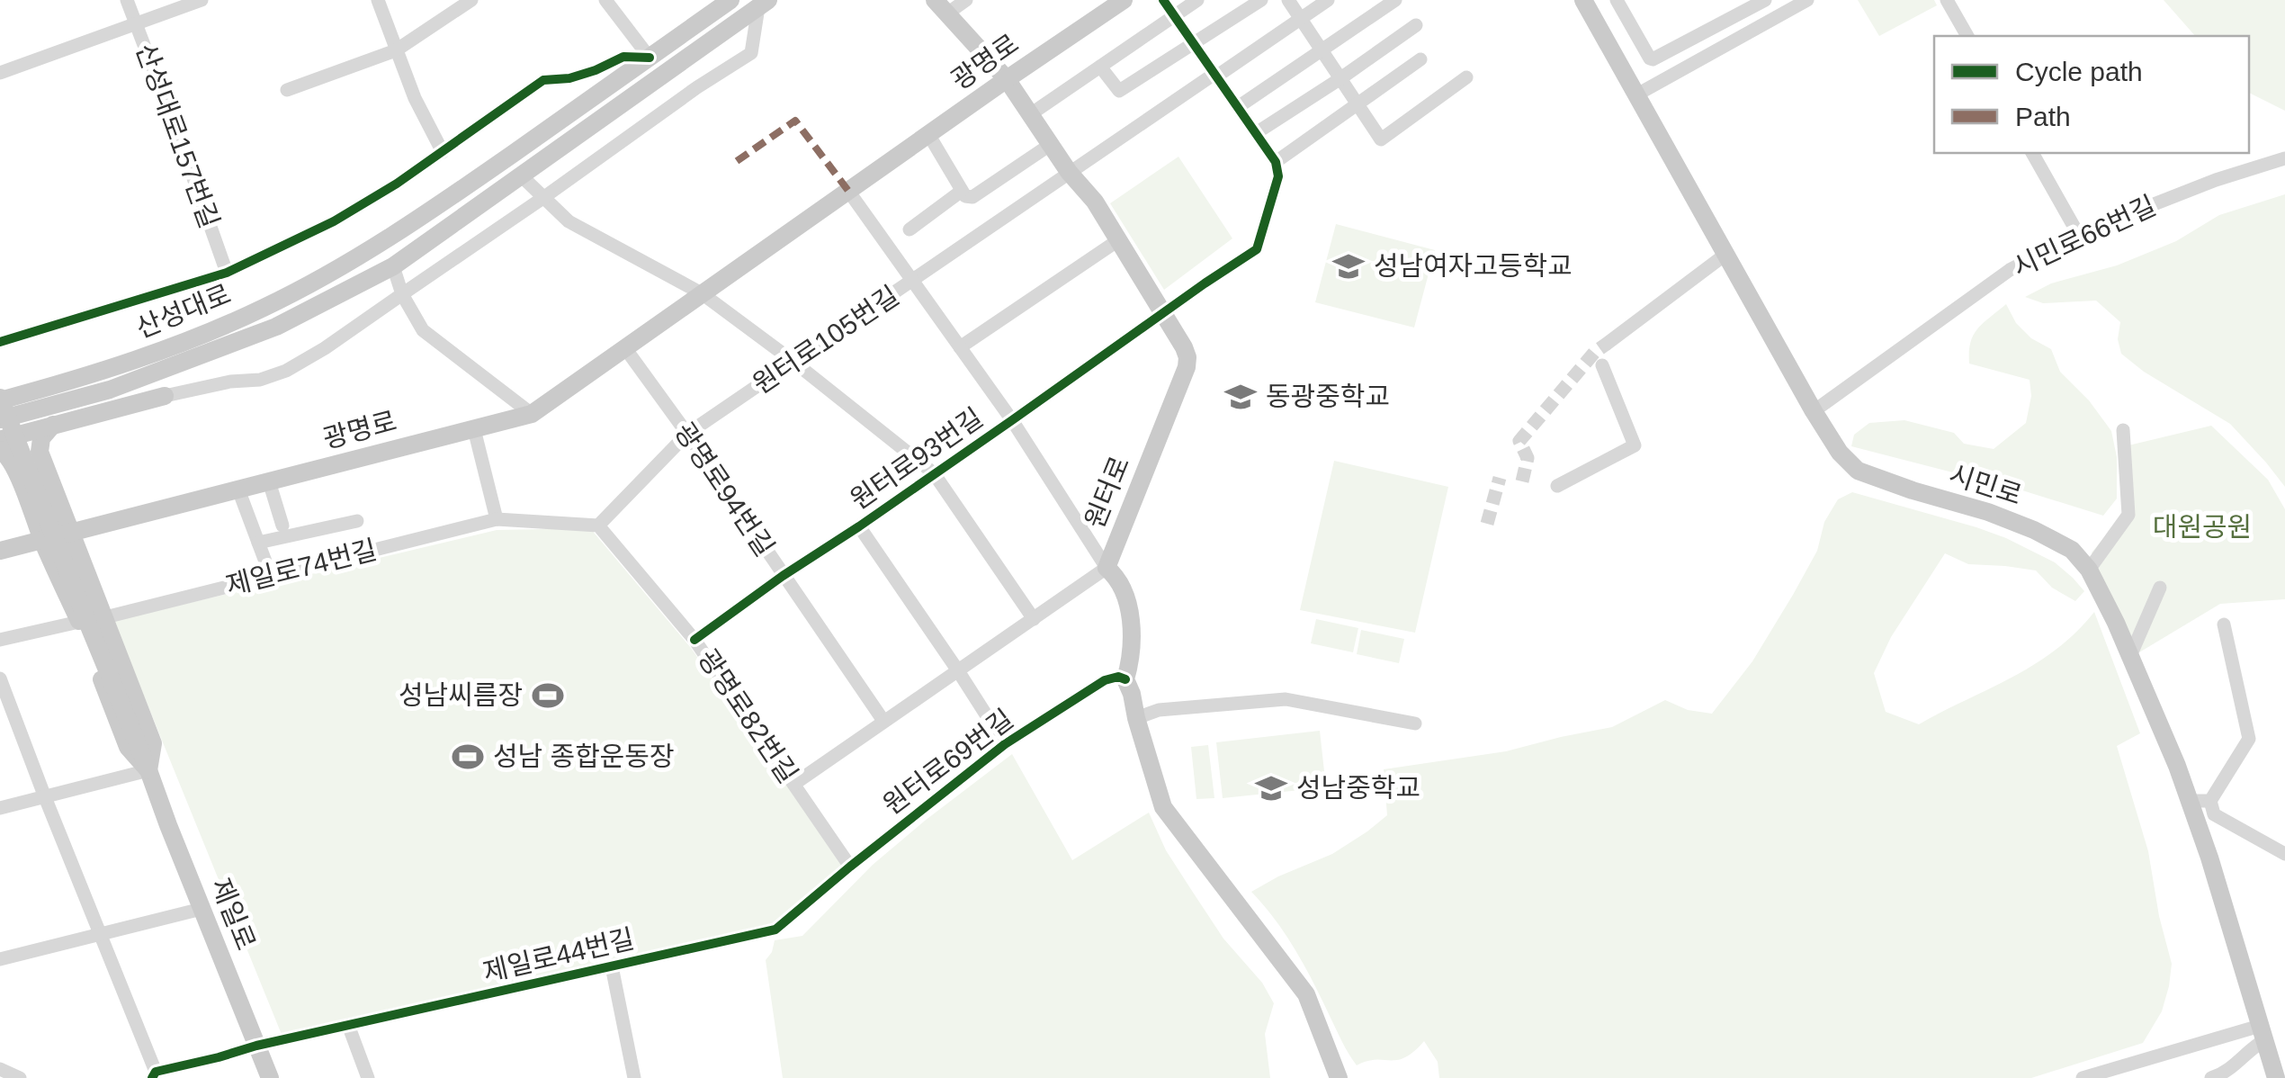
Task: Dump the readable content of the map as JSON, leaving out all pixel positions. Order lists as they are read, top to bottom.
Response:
{
  "streets": {
    "main road": [
      "광명로",
      "산성대로",
      "시민로",
      "원터로",
      "제일로"
    ],
    "street": [
      "산성대로157번길",
      "시민로66번길",
      "원터로105번길",
      "원터로93번길",
      "광명로94번길",
      "제일로74번길",
      "광명로82번길",
      "원터로69번길",
      "제일로44번길"
    ]
  },
  "crossings": [
    ["광명로", "광명로94번길"],
    ["광명로", "원터로"],
    ["시민로66번길", "시민로"],
    ["원터로105번길", "광명로94번길"],
    ["원터로105번길", "원터로"],
    ["원터로105번길", "광명로82번길"],
    ["원터로93번길", "광명로94번길"],
    ["원터로93번길", "원터로"],
    ["원터로93번길", "광명로82번길"],
    ["원터로93번길", "원터로69번길"],
    ["원터로", "원터로69번길"],
    ["광명로82번길", "원터로69번길"],
    ["광명로82번길", "제일로44번길"],
    ["원터로69번길", "제일로44번길"],
    ["제일로", "제일로44번길"]
  ],
  "parks": ["대원공원"],
  "places": {
    "school or university": ["성남여자고등학교", "동광중학교", "성남중학교"],
    "sports": ["성남씨름장", "성남 종합운동장"]
  },
  "legend": ["Cycle path", "Path"]
}
